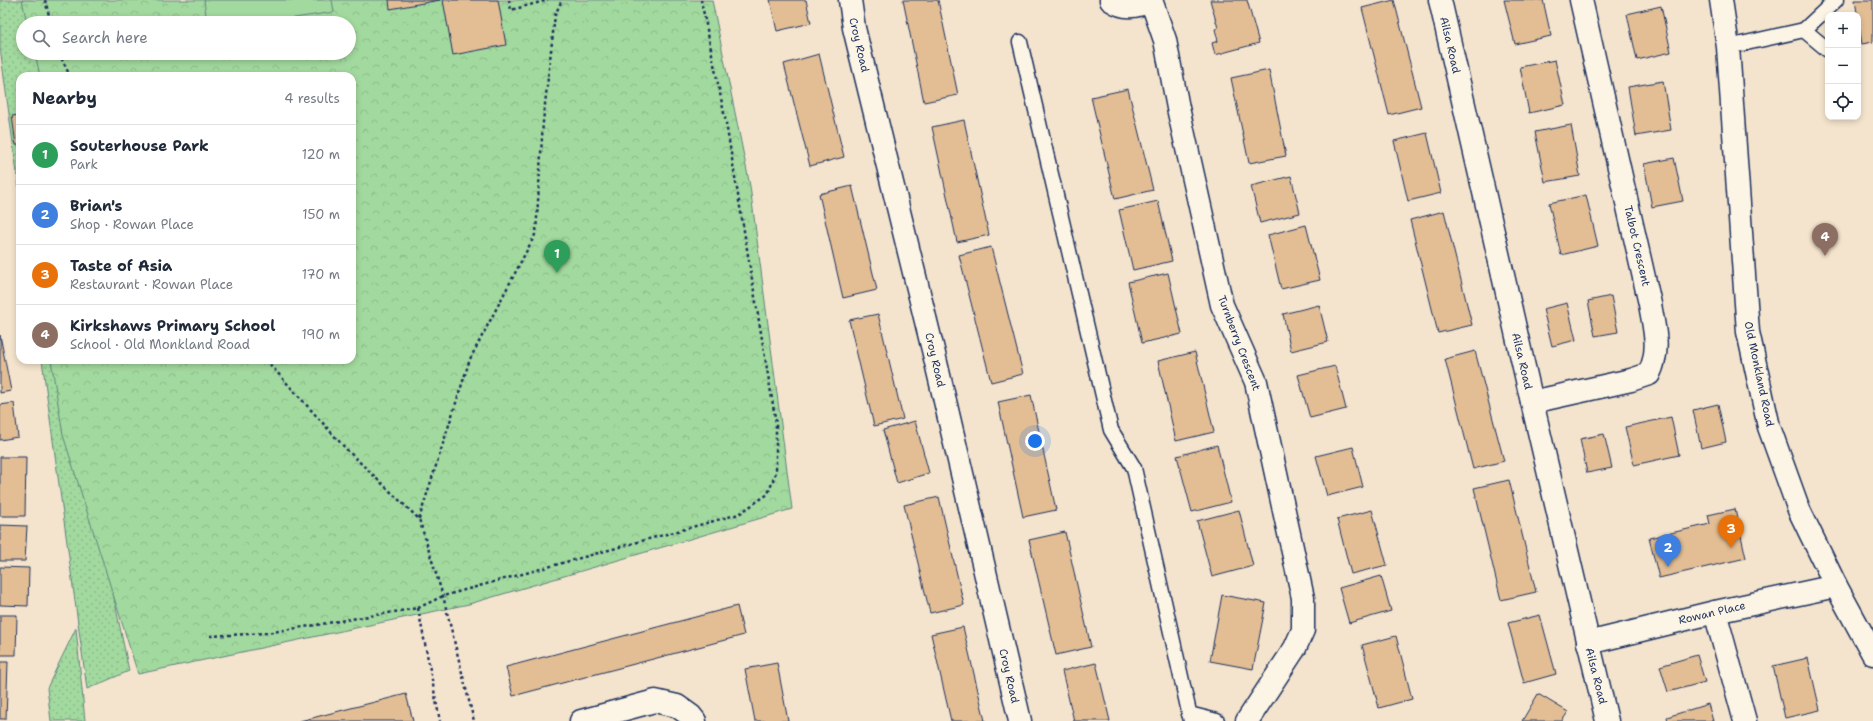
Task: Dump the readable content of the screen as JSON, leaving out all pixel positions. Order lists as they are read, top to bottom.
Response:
{
  "streets": {
    "street": [
      "Croy Road",
      "Ailsa Road",
      "Talbot Crescent",
      "Turnberry Crescent",
      "Old Monkland Road",
      "Rowan Place"
    ]
  },
  "crossings": [
    ["Ailsa Road", "Talbot Crescent"],
    ["Ailsa Road", "Rowan Place"],
    ["Old Monkland Road", "Rowan Place"]
  ],
  "page": {
    "map_buttons": ["+", "−"],
    "search": "Search here",
    "heading": ["Nearby", "4 results"],
    "list": [
      {
        "mark": "1",
        "name": "Souterhouse Park",
        "note": "Park",
        "value": "120 m"
      },
      {
        "mark": "2",
        "name": "Brian's",
        "note": "Shop · Rowan Place",
        "value": "150 m"
      },
      {
        "mark": "3",
        "name": "Taste of Asia",
        "note": "Restaurant · Rowan Place",
        "value": "170 m"
      },
      {
        "mark": "4",
        "name": "Kirkshaws Primary School",
        "note": "School · Old Monkland Road",
        "value": "190 m"
      }
    ],
    "pins": [
      "4",
      "1",
      "3",
      "2"
    ]
  }
}
